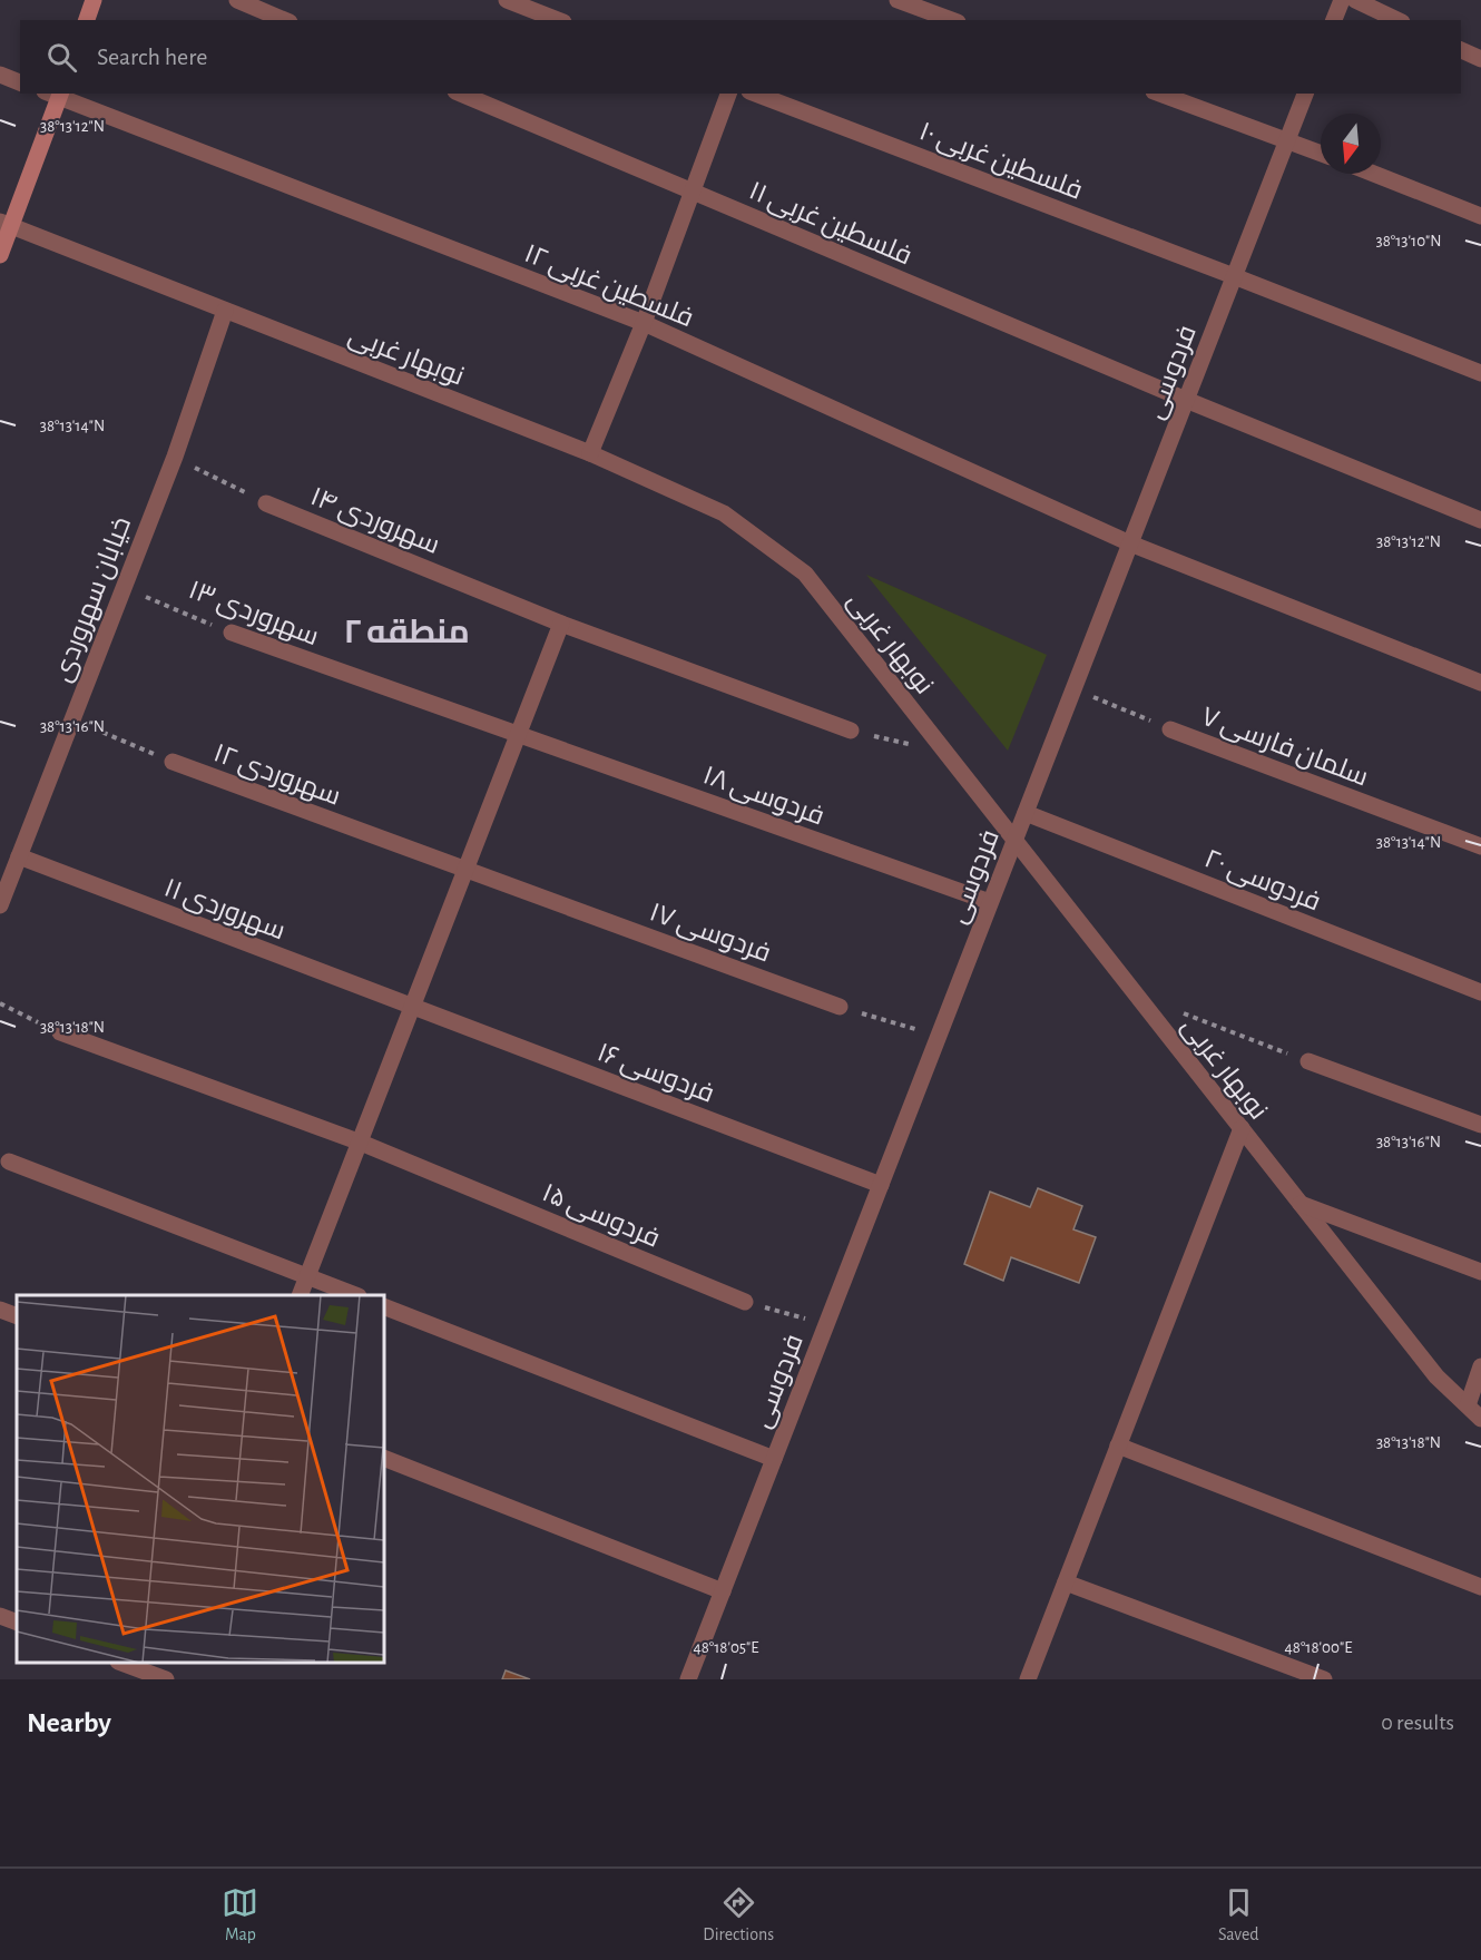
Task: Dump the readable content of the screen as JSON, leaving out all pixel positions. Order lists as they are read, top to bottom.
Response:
{
  "streets": {
    "street": [
      "فلسطین غربی ۱۰",
      "فلسطین غربی ۱۱",
      "فلسطین غربی ۱۲",
      "نوبهار غربی",
      "فردوسی",
      "سهروردی ۱۴",
      "خیابان سهروردی",
      "سهروردی ۱۳",
      "سلمان فارسی ۷",
      "سهروردی ۱۲",
      "فردوسی ۱۸",
      "فردوسی ۲۰",
      "سهروردی ۱۱",
      "فردوسی ۱۷",
      "فردوسی ۱۶",
      "فردوسی ۱۵"
    ]
  },
  "crossings": [
    ["فلسطین غربی ۱۰", "فردوسی"],
    ["فلسطین غربی ۱۱", "فردوسی"],
    ["فلسطین غربی ۱۲", "فردوسی"],
    ["نوبهار غربی", "فردوسی"],
    ["نوبهار غربی", "خیابان سهروردی"],
    ["فردوسی", "سلمان فارسی ۷"],
    ["فردوسی", "فردوسی ۱۸"],
    ["فردوسی", "فردوسی ۲۰"],
    ["فردوسی", "فردوسی ۱۶"],
    ["خیابان سهروردی", "سهروردی ۱۳"],
    ["خیابان سهروردی", "سهروردی ۱۲"],
    ["خیابان سهروردی", "سهروردی ۱۱"],
    ["سهروردی ۱۳", "فردوسی ۱۸"],
    ["سهروردی ۱۲", "فردوسی ۱۷"],
    ["سهروردی ۱۱", "فردوسی ۱۶"]
  ],
  "districts": ["منطقه ۲"],
  "north": "bottom",
  "page": {
    "search": "Search here",
    "heading": ["Nearby", "0 results"],
    "nav": ["Map", "Directions", "Saved"]
  },
  "coordinates": [
    "38°13'12\"N",
    "38°13'10\"N",
    "38°13'14\"N",
    "38°13'16\"N",
    "38°13'18\"N",
    "48°18'05\"E",
    "48°18'00\"E"
  ]
}
